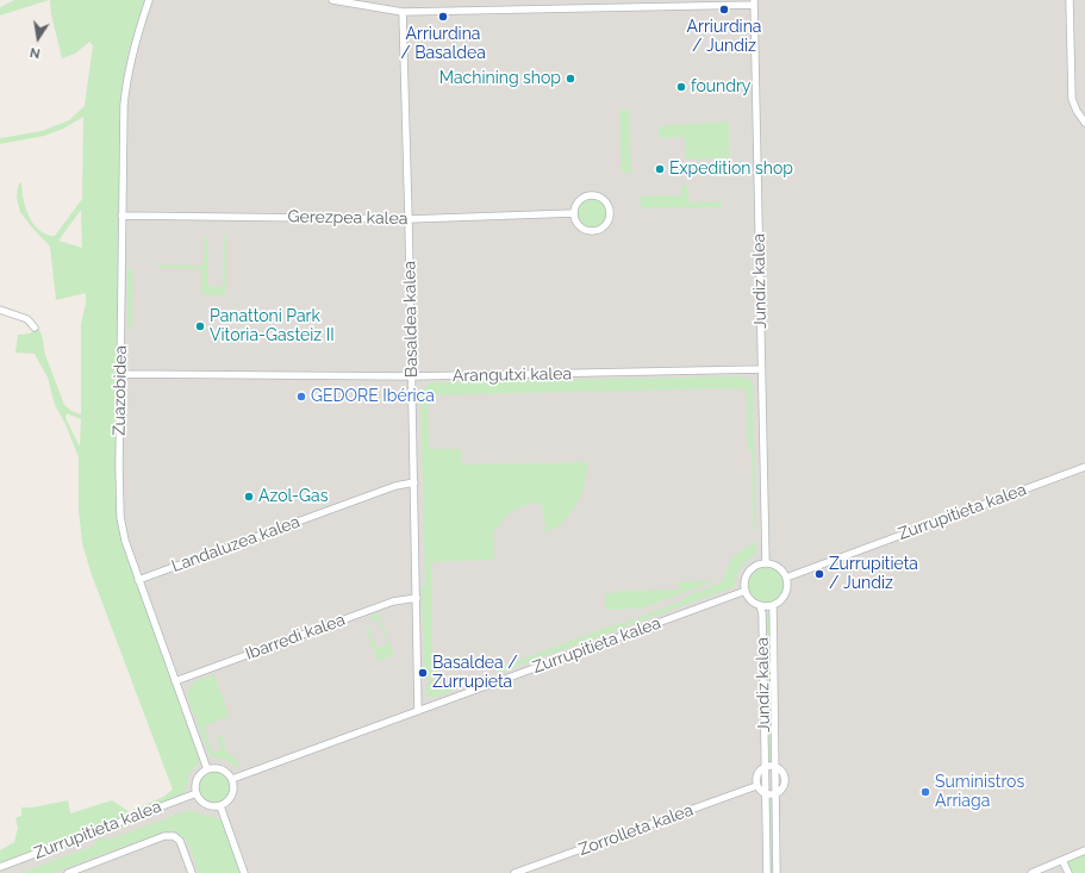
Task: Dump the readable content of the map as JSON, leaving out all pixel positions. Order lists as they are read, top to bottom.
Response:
{
  "streets": {
    "street": [
      "Gerezpea kalea",
      "Jundiz kalea",
      "Basaldea kalea",
      "Arangutxi kalea",
      "Zuazobidea",
      "Zurrupitieta kalea",
      "Landaluzea kalea",
      "Ibarredi kalea",
      "Zorrolleta kalea"
    ]
  },
  "crossings": [
    ["Gerezpea kalea", "Basaldea kalea"],
    ["Gerezpea kalea", "Zuazobidea"],
    ["Jundiz kalea", "Arangutxi kalea"],
    ["Jundiz kalea", "Zurrupitieta kalea"],
    ["Jundiz kalea", "Zorrolleta kalea"],
    ["Basaldea kalea", "Arangutxi kalea"],
    ["Basaldea kalea", "Zurrupitieta kalea"],
    ["Basaldea kalea", "Landaluzea kalea"],
    ["Basaldea kalea", "Ibarredi kalea"],
    ["Arangutxi kalea", "Zuazobidea"],
    ["Zuazobidea", "Zurrupitieta kalea"],
    ["Zuazobidea", "Landaluzea kalea"],
    ["Zuazobidea", "Ibarredi kalea"]
  ],
  "places": [
    "Arriurdina / Jundiz",
    "Arriurdina / Basaldea",
    "Machining shop",
    "foundry",
    "Expedition shop",
    "Panattoni Park Vitoria-Gasteiz II",
    "GEDORE Ibérica",
    "Azol-Gas",
    "Zurrupitieta / Jundiz",
    "Basaldea / Zurrupieta",
    "Suministros Arriaga"
  ],
  "north": "bottom"
}
